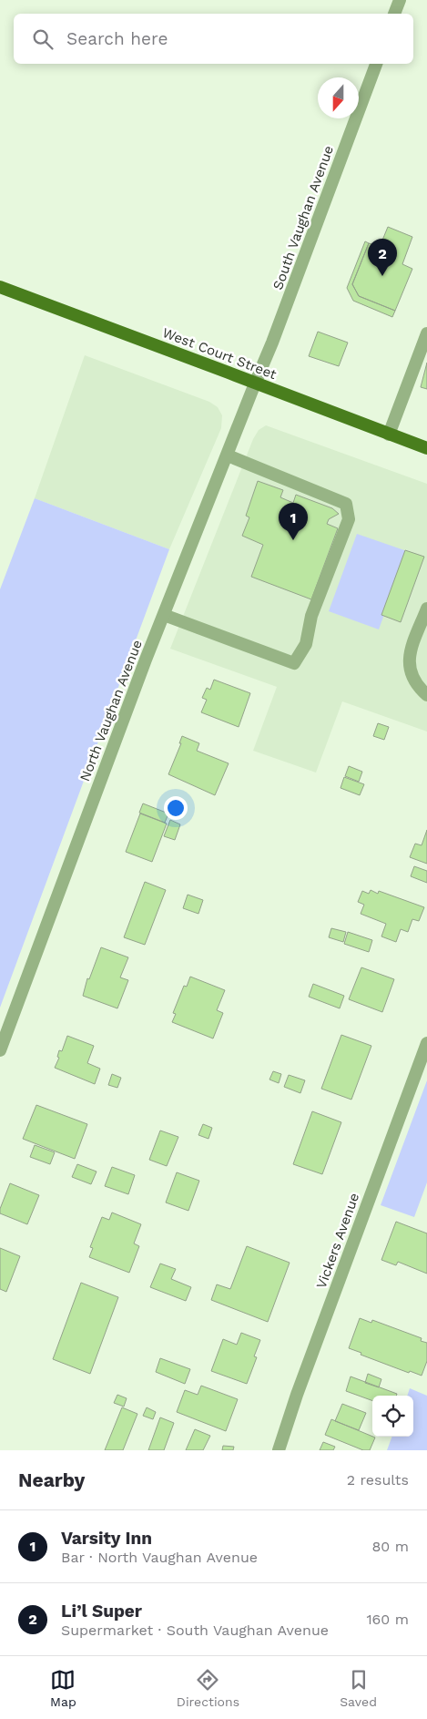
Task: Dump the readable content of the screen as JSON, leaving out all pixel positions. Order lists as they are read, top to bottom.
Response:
{
  "streets": {
    "main road": ["West Court Street"],
    "street": ["South Vaughan Avenue", "North Vaughan Avenue", "Vickers Avenue"]
  },
  "crossings": [
    ["South Vaughan Avenue", "West Court Street"],
    ["South Vaughan Avenue", "North Vaughan Avenue"],
    ["West Court Street", "North Vaughan Avenue"]
  ],
  "north": "bottom",
  "page": {
    "search": "Search here",
    "pins": ["2", "1"],
    "heading": ["Nearby", "2 results"],
    "list": [
      {
        "mark": "1",
        "name": "Varsity Inn",
        "note": "Bar · North Vaughan Avenue",
        "value": "80 m"
      },
      {
        "mark": "2",
        "name": "Li’l Super",
        "note": "Supermarket · South Vaughan Avenue",
        "value": "160 m"
      }
    ],
    "nav": ["Map", "Directions", "Saved"]
  }
}
